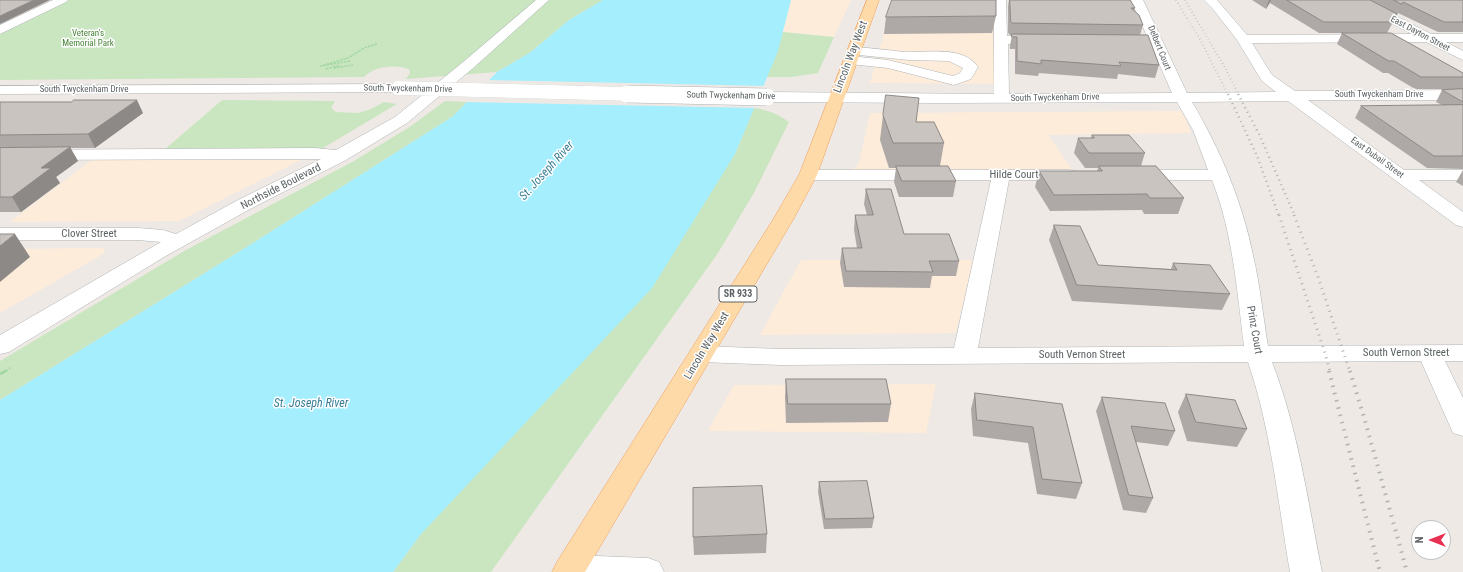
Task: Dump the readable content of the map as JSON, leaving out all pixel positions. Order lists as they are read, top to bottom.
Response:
{
  "streets": {
    "main road": ["Lincoln Way West", "SR 933"],
    "street": [
      "East Dayton Street",
      "Delbert Court",
      "South Twyckenham Drive",
      "East Dubail Street",
      "Hilde Court",
      "Northside Boulevard",
      "Clover Street",
      "Prinz Court",
      "South Vernon Street"
    ]
  },
  "crossings": [
    ["Delbert Court", "South Twyckenham Drive"],
    ["Delbert Court", "Prinz Court"],
    ["Lincoln Way West", "South Twyckenham Drive"],
    ["Lincoln Way West", "Hilde Court"],
    ["Lincoln Way West", "South Vernon Street"],
    ["South Twyckenham Drive", "East Dubail Street"],
    ["South Twyckenham Drive", "Prinz Court"],
    ["Northside Boulevard", "Clover Street"],
    ["Prinz Court", "South Vernon Street"]
  ],
  "water": ["St. Joseph River"],
  "parks": ["Veteran's Memorial Park"],
  "north": "left"
}
